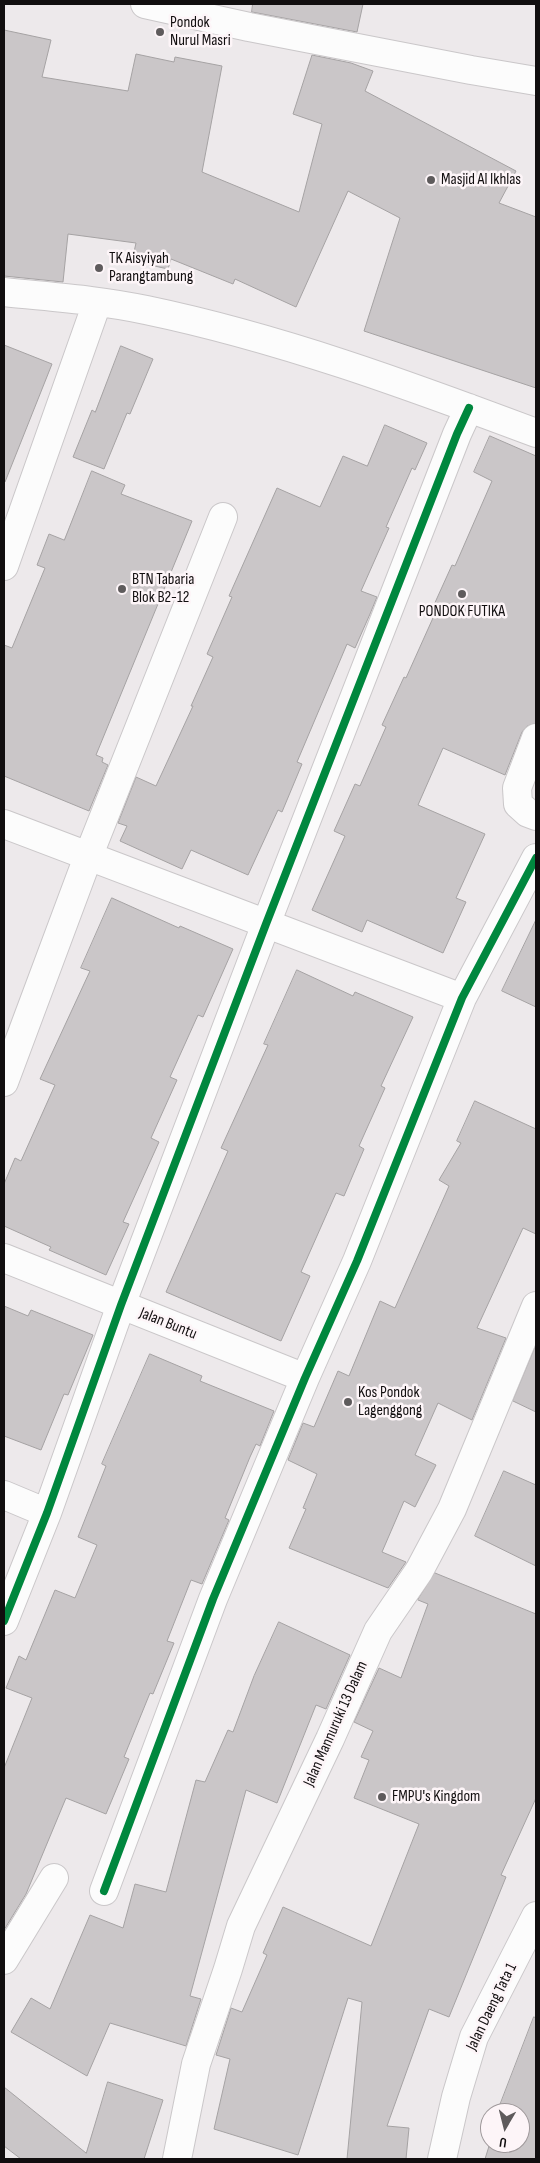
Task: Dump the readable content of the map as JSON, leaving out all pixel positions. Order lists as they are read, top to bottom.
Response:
{
  "streets": {
    "street": ["Jalan Buntu", "Jalan Mannuruki 13 Dalam", "Jalan Daeng Tata 1"]
  },
  "places": [
    "Pondok Nurul Masri",
    "Masjid Al Ikhlas",
    "TK Aisyiyah Parangtambung",
    "BTN Tabaria Blok B2-12",
    "PONDOK FUTIKA",
    "Kos Pondok Lagenggong",
    "FMPU's Kingdom"
  ],
  "north": "bottom"
}
